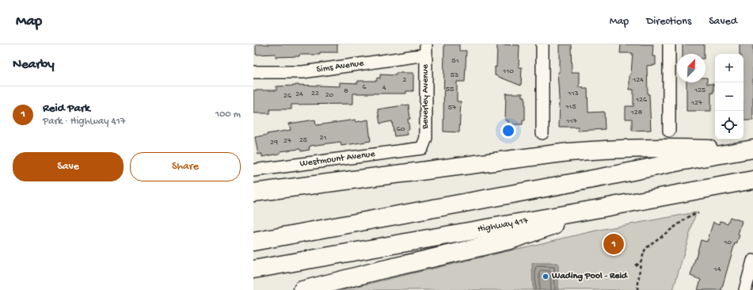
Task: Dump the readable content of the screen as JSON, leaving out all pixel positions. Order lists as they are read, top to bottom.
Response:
{
  "streets": {
    "highway": ["Highway 417"],
    "street": ["Sims Avenue", "Beverley Avenue", "Westmount Avenue"]
  },
  "crossings": [
    ["Sims Avenue", "Beverley Avenue"],
    ["Beverley Avenue", "Westmount Avenue"]
  ],
  "places": ["Wading Pool - Reid"],
  "house_numbers": [
    "51",
    "110",
    "53",
    "2",
    "124",
    "6",
    "4",
    "55",
    "125",
    "8",
    "22",
    "113",
    "24",
    "20",
    "26",
    "126",
    "127",
    "115",
    "57",
    "128",
    "117",
    "60",
    "21",
    "25",
    "27",
    "29",
    "10",
    "14"
  ],
  "north": "top right",
  "page": {
    "header": "Map",
    "nav": ["Map", "Directions", "Saved"],
    "heading": "Nearby",
    "map_buttons": ["+", "−"],
    "list": [
      {
        "mark": "1",
        "name": "Reid Park",
        "note": "Park · Highway 417",
        "value": "100 m"
      }
    ],
    "buttons": ["Save", "Share"],
    "pins": "1"
  }
}
